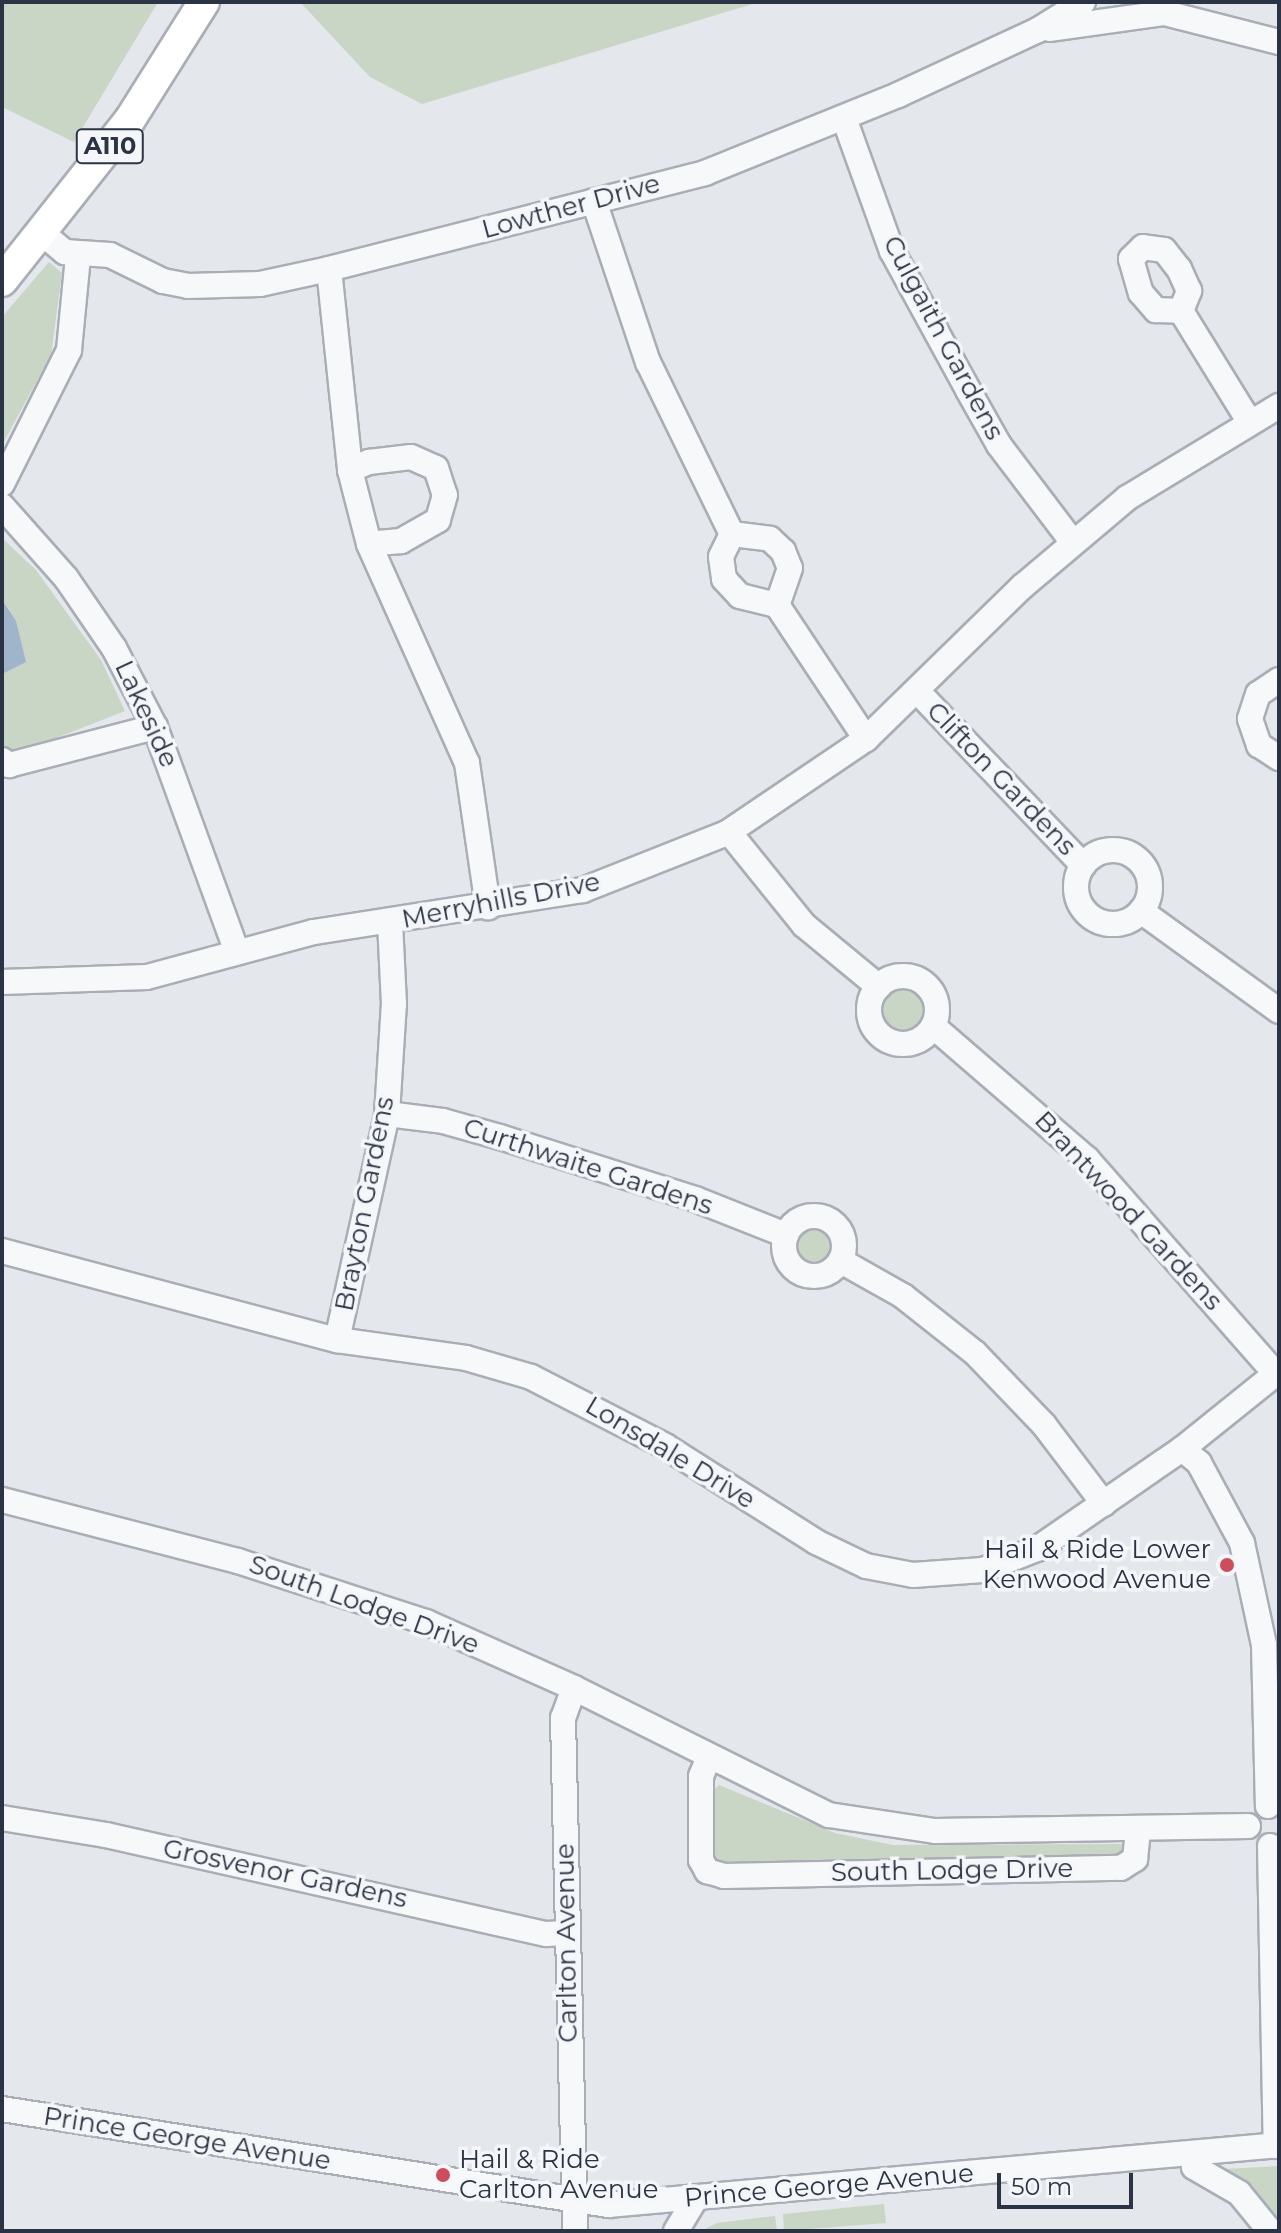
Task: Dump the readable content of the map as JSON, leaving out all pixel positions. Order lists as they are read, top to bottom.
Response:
{
  "streets": {
    "main road": ["A110"],
    "street": [
      "Lowther Drive",
      "Culgaith Gardens",
      "Lakeside",
      "Clifton Gardens",
      "Merryhills Drive",
      "Curthwaite Gardens",
      "Brayton Gardens",
      "Brantwood Gardens",
      "Lonsdale Drive",
      "South Lodge Drive",
      "Grosvenor Gardens",
      "Carlton Avenue",
      "Prince George Avenue"
    ]
  },
  "crossings": [
    ["A110", "Lowther Drive"],
    ["Lowther Drive", "Culgaith Gardens"],
    ["Culgaith Gardens", "Merryhills Drive"],
    ["Lakeside", "Merryhills Drive"],
    ["Clifton Gardens", "Merryhills Drive"],
    ["Merryhills Drive", "Brayton Gardens"],
    ["Curthwaite Gardens", "Brayton Gardens"],
    ["Brayton Gardens", "Lonsdale Drive"],
    ["Brantwood Gardens", "Lonsdale Drive"],
    ["South Lodge Drive", "Carlton Avenue"],
    ["Grosvenor Gardens", "Carlton Avenue"],
    ["Carlton Avenue", "Prince George Avenue"]
  ],
  "places": ["Hail & Ride Lower Kenwood Avenue", "Hail & Ride Carlton Avenue"],
  "scale_bar": "50 m"
}
